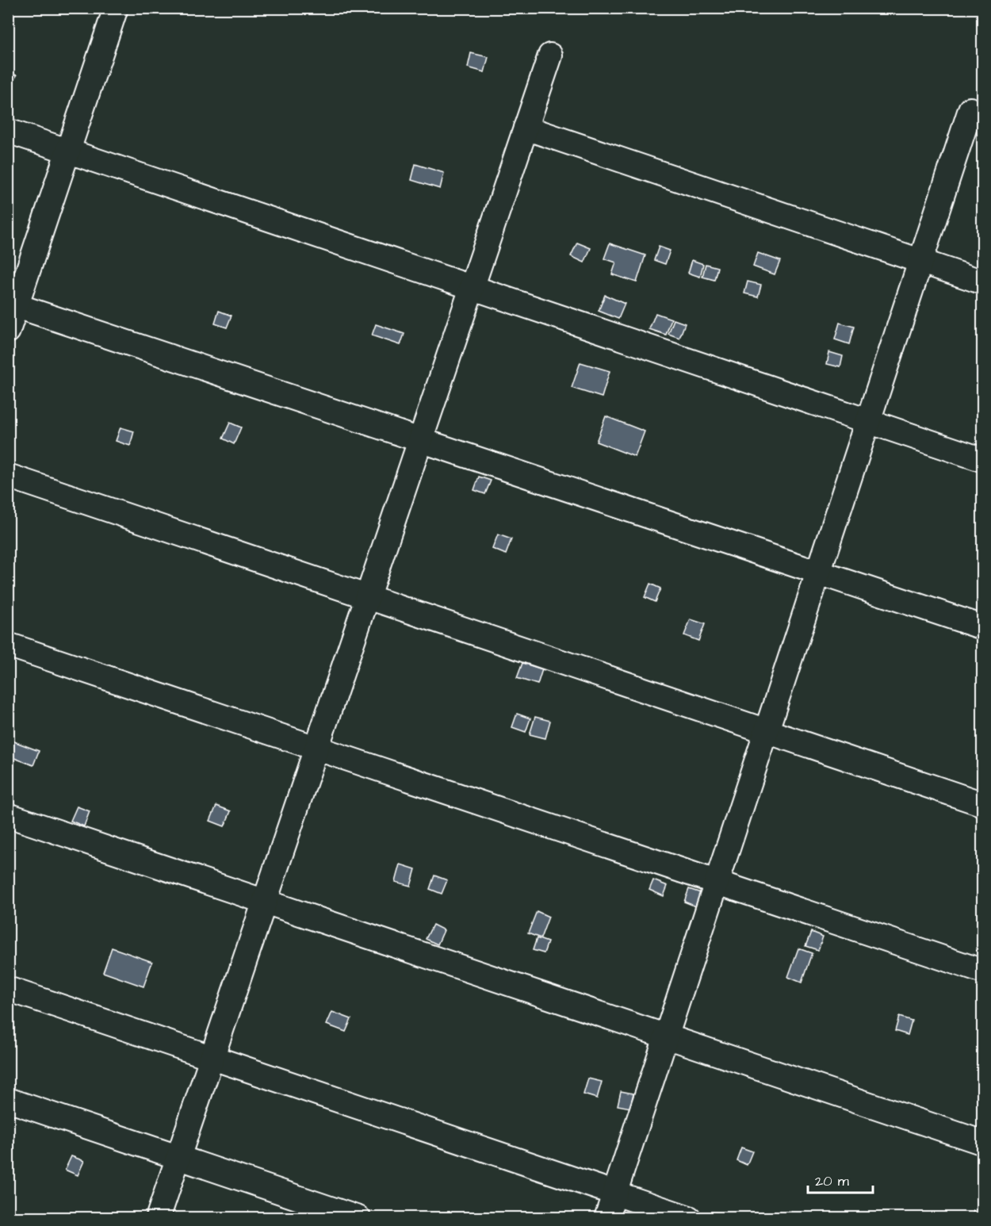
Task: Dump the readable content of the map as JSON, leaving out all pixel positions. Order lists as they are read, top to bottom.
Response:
{
  "scale_bar": "20 m"
}
